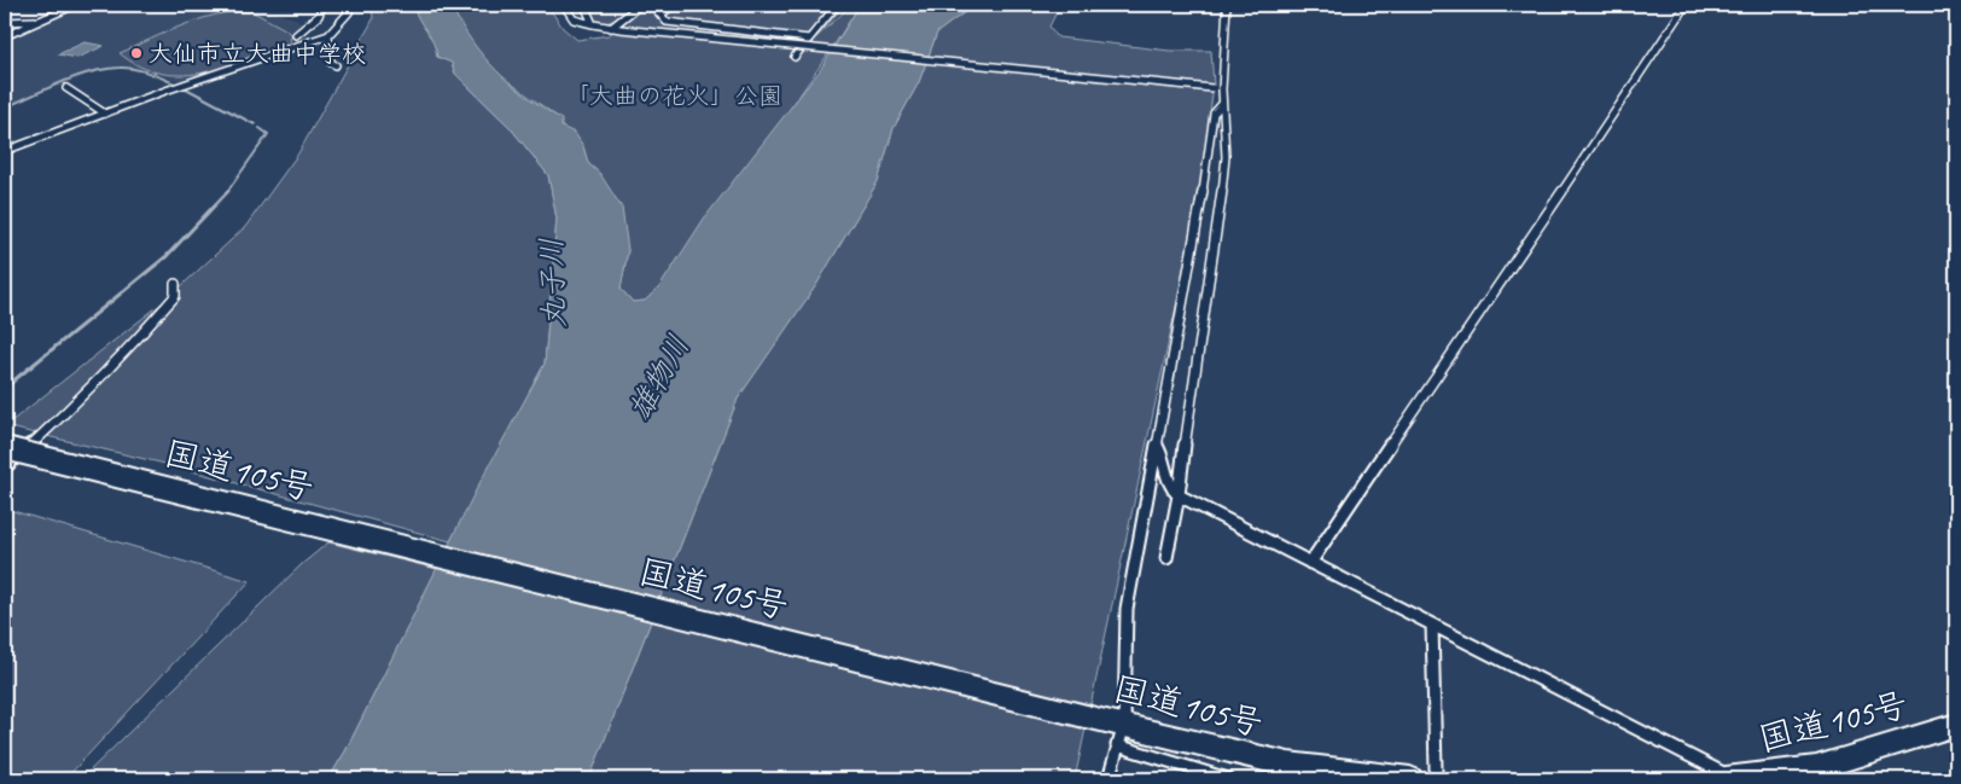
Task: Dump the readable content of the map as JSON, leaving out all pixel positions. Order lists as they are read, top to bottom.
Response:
{
  "streets": {
    "highway": ["国道105号"]
  },
  "water": ["丸子川", "雄物川"],
  "parks": ["「大曲の花火」公園"],
  "places": ["大仙市立大曲中学校"]
}
